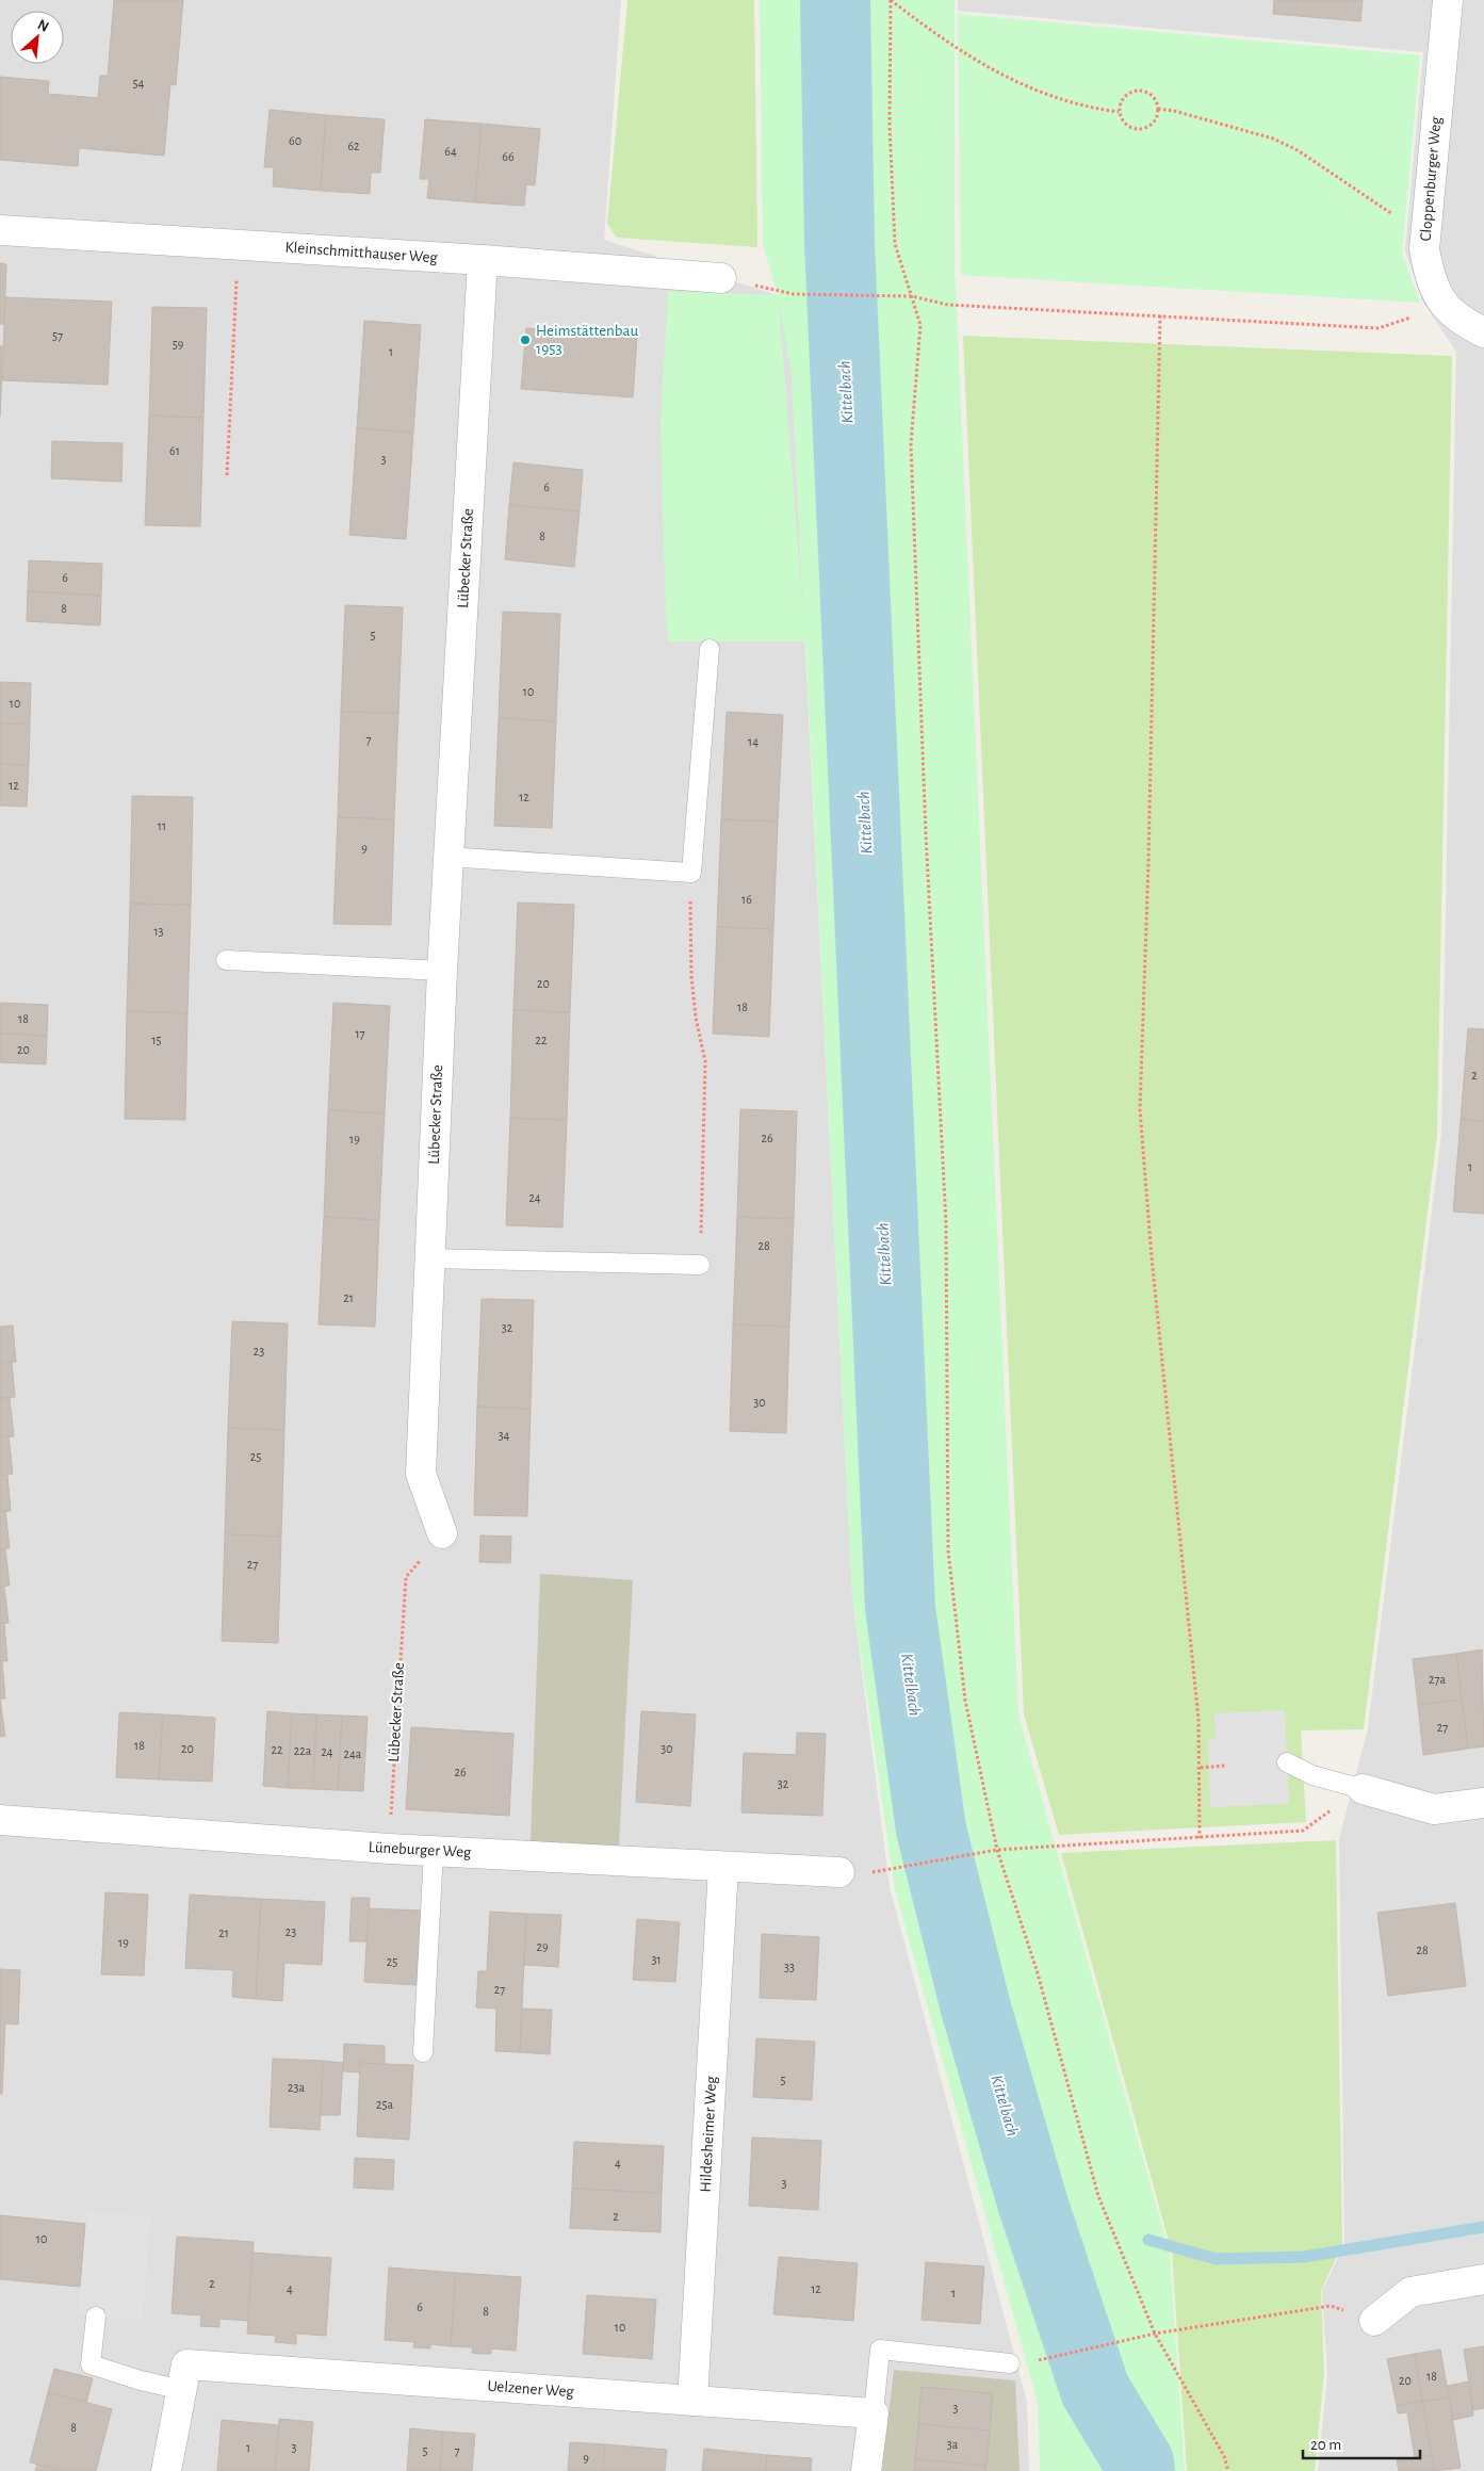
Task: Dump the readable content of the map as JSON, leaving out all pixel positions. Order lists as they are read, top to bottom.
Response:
{
  "streets": {
    "street": [
      "Cloppenburger Weg",
      "Kleinschmitthauser Weg",
      "Lübecker Straße",
      "Lüneburger Weg",
      "Hildesheimer Weg",
      "Uelzener Weg"
    ]
  },
  "crossings": [
    ["Kleinschmitthauser Weg", "Lübecker Straße"],
    ["Lübecker Straße", "Lüneburger Weg"],
    ["Lüneburger Weg", "Hildesheimer Weg"],
    ["Hildesheimer Weg", "Uelzener Weg"]
  ],
  "water": ["Kittelbach"],
  "places": ["Heimstättenbau 1953"],
  "house_numbers": [
    "54",
    "60",
    "62",
    "64",
    "66",
    "57",
    "59",
    "1",
    "61",
    "3",
    "6",
    "8",
    "6",
    "8",
    "5",
    "10",
    "10",
    "7",
    "14",
    "12",
    "12",
    "11",
    "9",
    "16",
    "13",
    "20",
    "18",
    "18",
    "17",
    "15",
    "22",
    "20",
    "2",
    "26",
    "19",
    "1",
    "24",
    "28",
    "21",
    "32",
    "23",
    "30",
    "34",
    "25",
    "27",
    "27a",
    "27",
    "18",
    "20",
    "30",
    "22",
    "22a",
    "24",
    "24a",
    "26",
    "32",
    "23",
    "21",
    "19",
    "29",
    "28",
    "31",
    "25",
    "33",
    "27",
    "5",
    "23a",
    "25a",
    "4",
    "3",
    "2",
    "10",
    "2",
    "4",
    "12",
    "1",
    "6",
    "8",
    "10",
    "18",
    "20",
    "3",
    "8",
    "3a",
    "1",
    "3",
    "5",
    "7",
    "9"
  ],
  "scale_bar": "20 m",
  "north": "top right"
}
